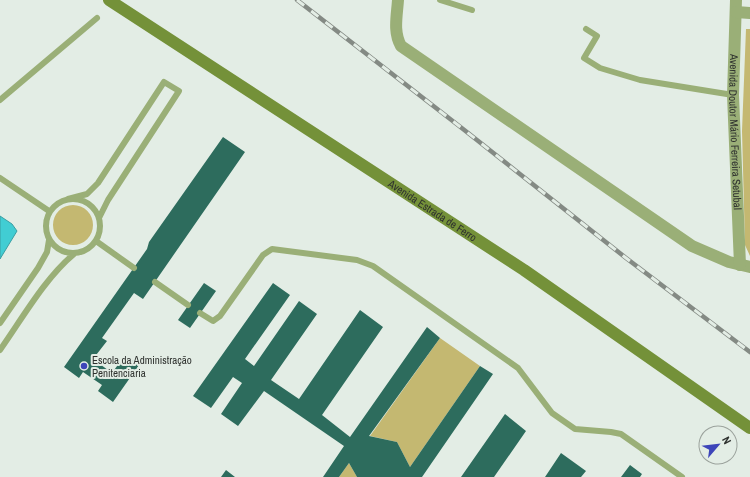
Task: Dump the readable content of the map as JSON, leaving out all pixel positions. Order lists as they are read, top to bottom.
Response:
{
  "streets": {
    "street": ["Avenida Doutor Mário Ferreira Setubal", "Avenida Estrada de Ferro"]
  },
  "places": ["Escola da Administração Penitenciaria"],
  "north": "top right"
}
